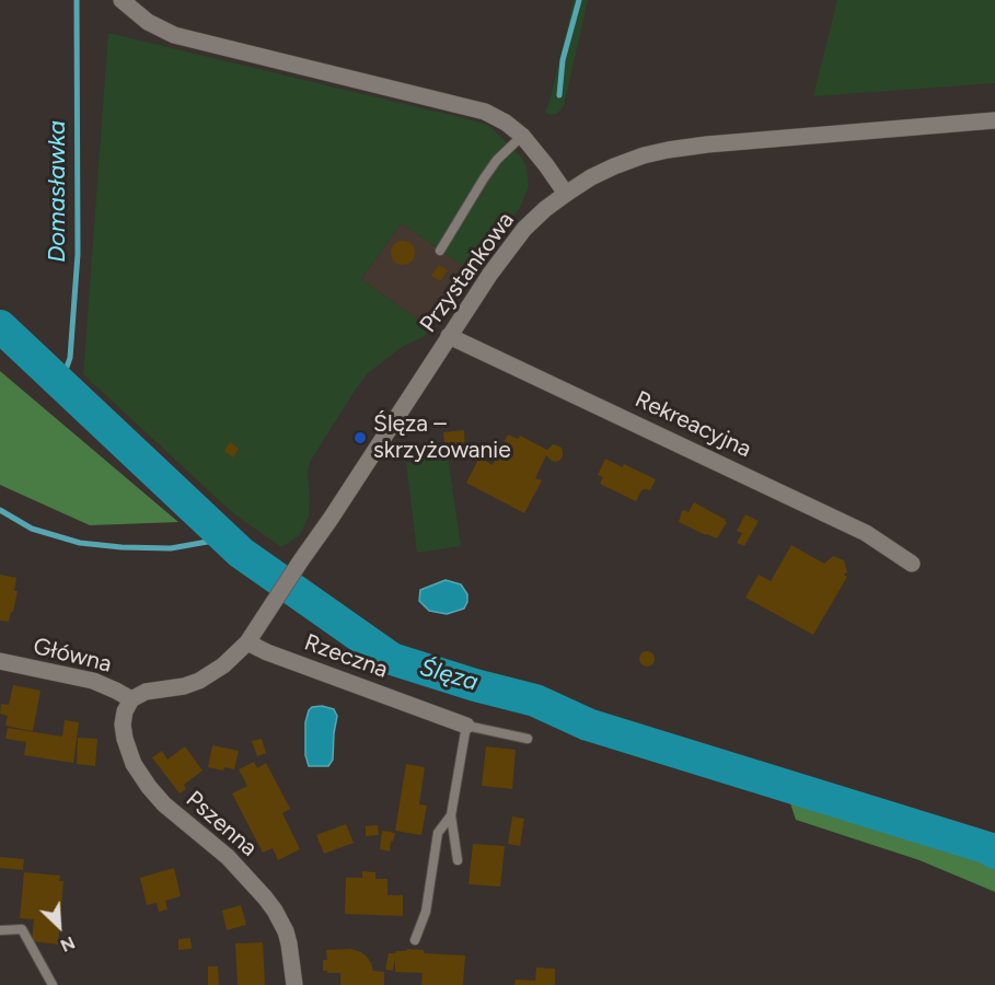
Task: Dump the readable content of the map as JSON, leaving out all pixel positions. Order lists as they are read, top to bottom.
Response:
{
  "streets": {
    "street": [
      "Przystankowa",
      "Rekreacyjna",
      "Główna",
      "Rzeczna",
      "Pszenna"
    ]
  },
  "crossings": [
    ["Przystankowa", "Rekreacyjna"],
    ["Przystankowa", "Główna"],
    ["Przystankowa", "Rzeczna"],
    ["Przystankowa", "Pszenna"],
    ["Główna", "Pszenna"]
  ],
  "water": ["Domasławka", "Ślęza"],
  "places": ["Ślęza – skrzyżowanie"],
  "north": "bottom right"
}
